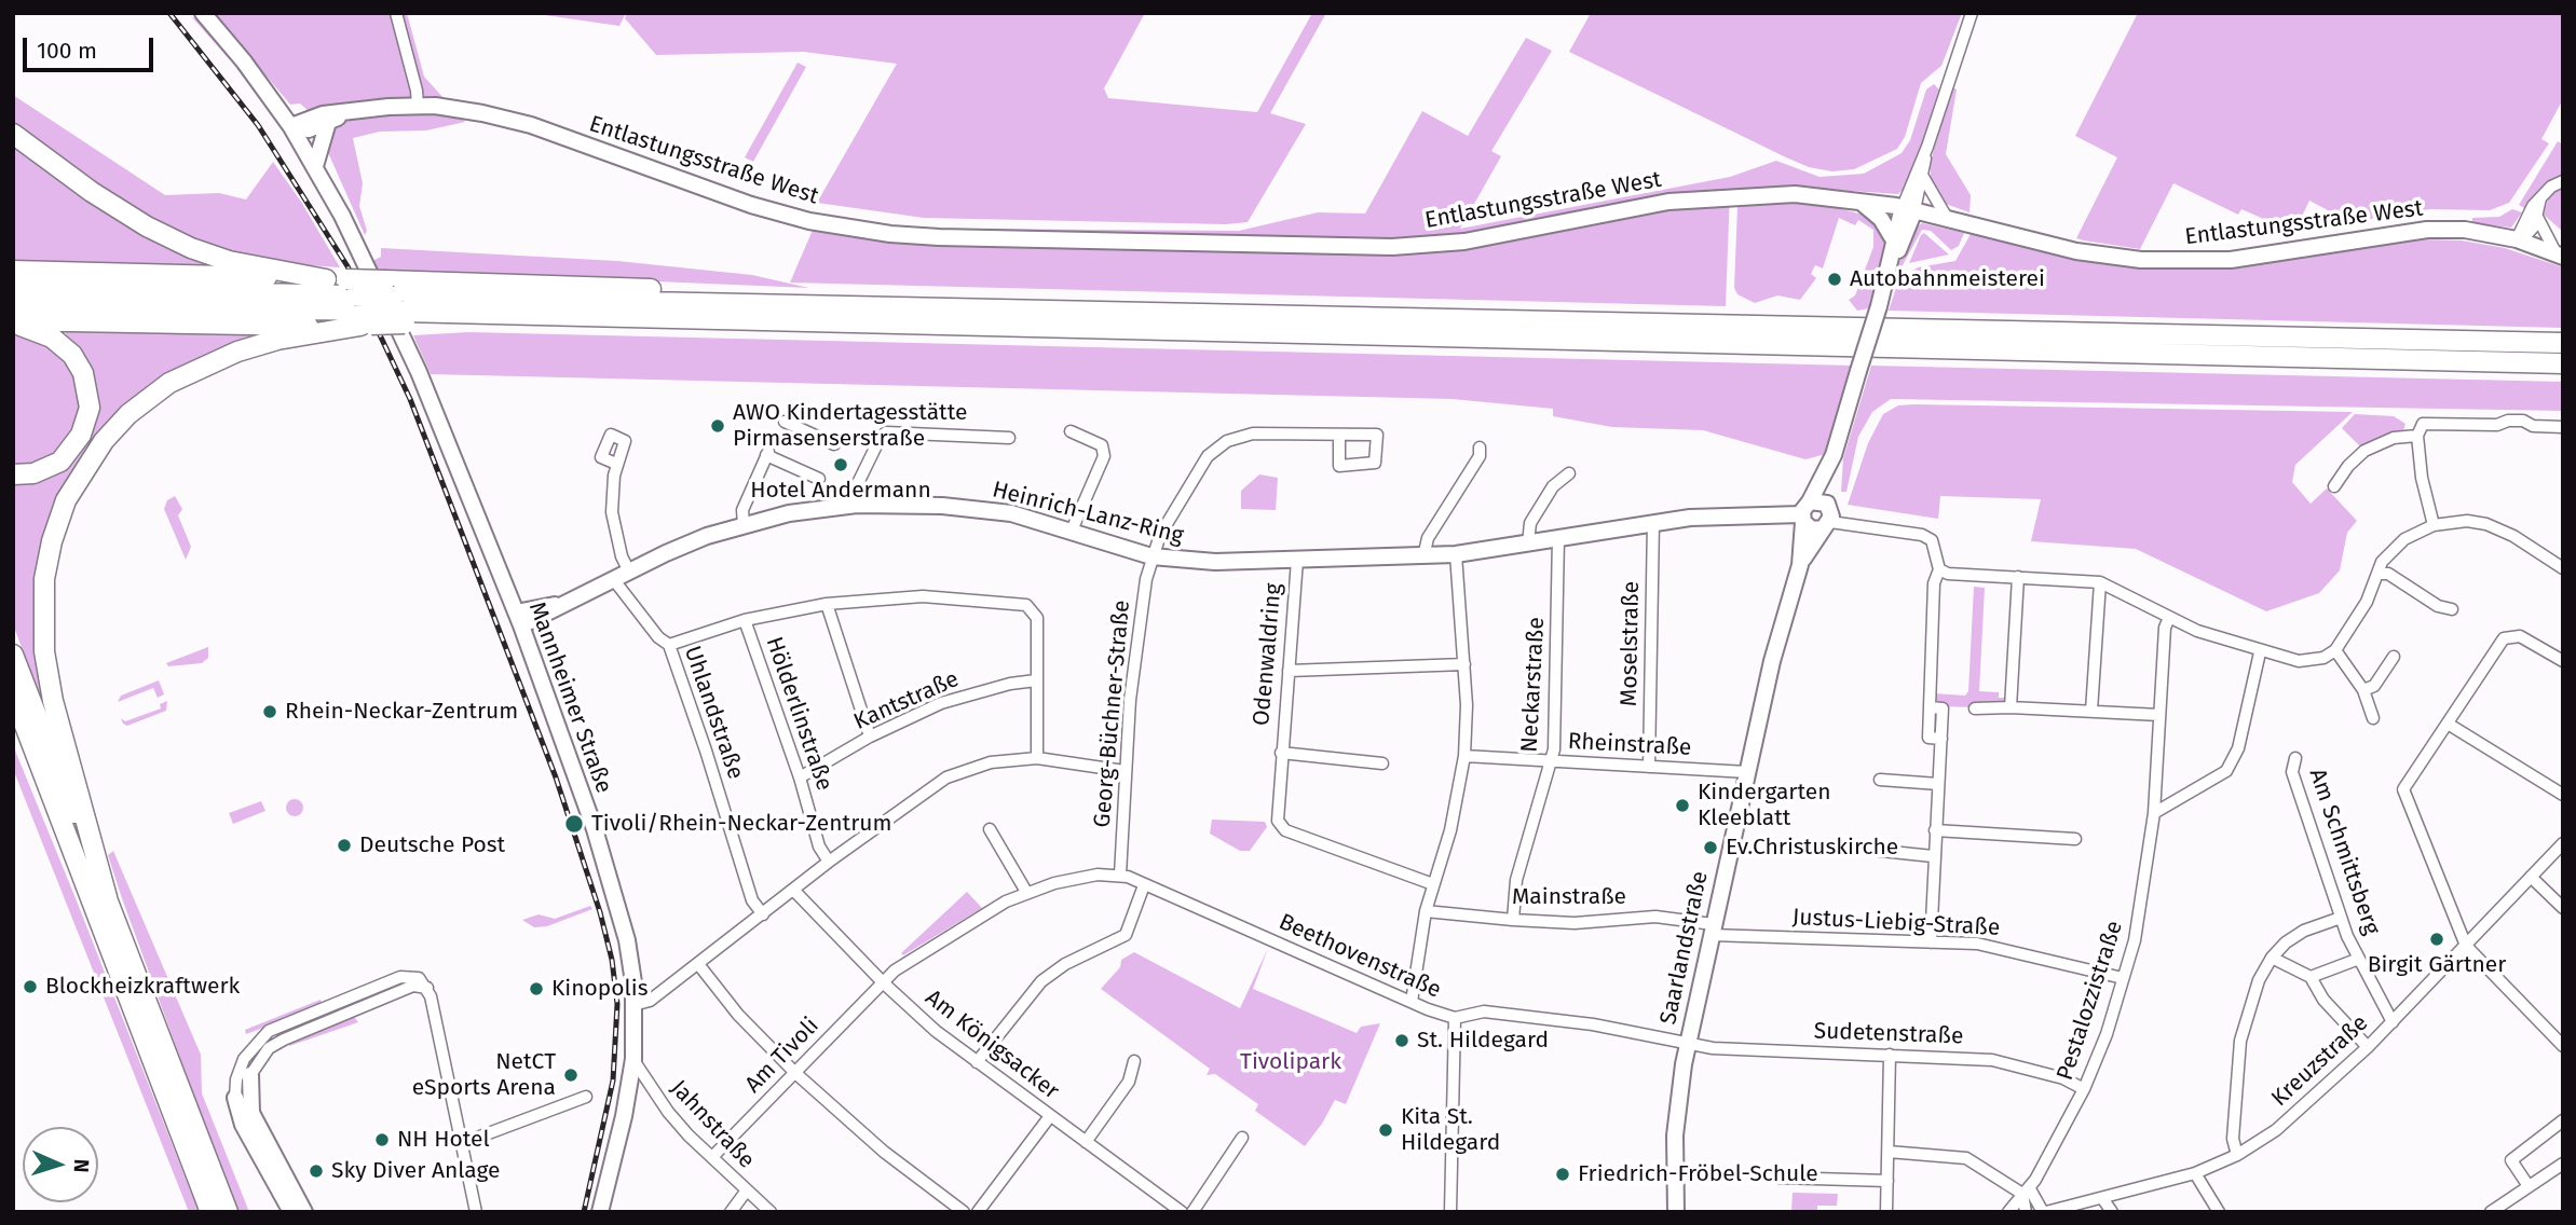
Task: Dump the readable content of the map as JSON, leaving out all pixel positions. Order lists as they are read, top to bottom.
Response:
{
  "streets": {
    "main road": [
      "Entlastungsstraße West",
      "Heinrich-Lanz-Ring",
      "Mannheimer Straße",
      "Saarlandstraße"
    ],
    "street": [
      "Moselstraße",
      "Odenwaldring",
      "Neckarstraße",
      "Kantstraße",
      "Uhlandstraße",
      "Hölderlinstraße",
      "Georg-Büchner-Straße",
      "Rheinstraße",
      "Am Schmittsberg",
      "Mainstraße",
      "Justus-Liebig-Straße",
      "Beethovenstraße",
      "Pestalozzistraße",
      "Sudetenstraße",
      "Am Königsacker",
      "Am Tivoli",
      "Kreuzstraße",
      "Jahnstraße"
    ]
  },
  "crossings": [
    ["Entlastungsstraße West", "Mannheimer Straße"],
    ["Heinrich-Lanz-Ring", "Moselstraße"],
    ["Heinrich-Lanz-Ring", "Odenwaldring"],
    ["Heinrich-Lanz-Ring", "Neckarstraße"],
    ["Heinrich-Lanz-Ring", "Mannheimer Straße"],
    ["Heinrich-Lanz-Ring", "Uhlandstraße"],
    ["Heinrich-Lanz-Ring", "Georg-Büchner-Straße"],
    ["Heinrich-Lanz-Ring", "Saarlandstraße"],
    ["Moselstraße", "Rheinstraße"],
    ["Neckarstraße", "Rheinstraße"],
    ["Neckarstraße", "Mainstraße"],
    ["Mannheimer Straße", "Jahnstraße"],
    ["Kantstraße", "Hölderlinstraße"],
    ["Georg-Büchner-Straße", "Beethovenstraße"],
    ["Rheinstraße", "Saarlandstraße"],
    ["Am Schmittsberg", "Kreuzstraße"],
    ["Mainstraße", "Justus-Liebig-Straße"],
    ["Mainstraße", "Saarlandstraße"],
    ["Justus-Liebig-Straße", "Saarlandstraße"],
    ["Justus-Liebig-Straße", "Pestalozzistraße"],
    ["Saarlandstraße", "Beethovenstraße"],
    ["Saarlandstraße", "Sudetenstraße"],
    ["Beethovenstraße", "Sudetenstraße"],
    ["Beethovenstraße", "Am Königsacker"],
    ["Beethovenstraße", "Am Tivoli"],
    ["Pestalozzistraße", "Sudetenstraße"],
    ["Am Königsacker", "Am Tivoli"],
    ["Am Tivoli", "Jahnstraße"]
  ],
  "parks": ["Tivolipark"],
  "places": [
    "Autobahnmeisterei",
    "AWO Kindertagesstätte Pirmasenserstraße",
    "Hotel Andermann",
    "Rhein-Neckar-Zentrum",
    "Kindergarten Kleeblatt",
    "Tivoli/Rhein-Neckar-Zentrum",
    "Deutsche Post",
    "Ev.Christuskirche",
    "Birgit Gärtner",
    "Blockheizkraftwerk",
    "Kinopolis",
    "St. Hildegard",
    "NetCT eSports Arena",
    "Kita St. Hildegard",
    "NH Hotel",
    "Sky Diver Anlage",
    "Friedrich-Fröbel-Schule"
  ],
  "scale_bar": "100 m",
  "north": "right"
}
